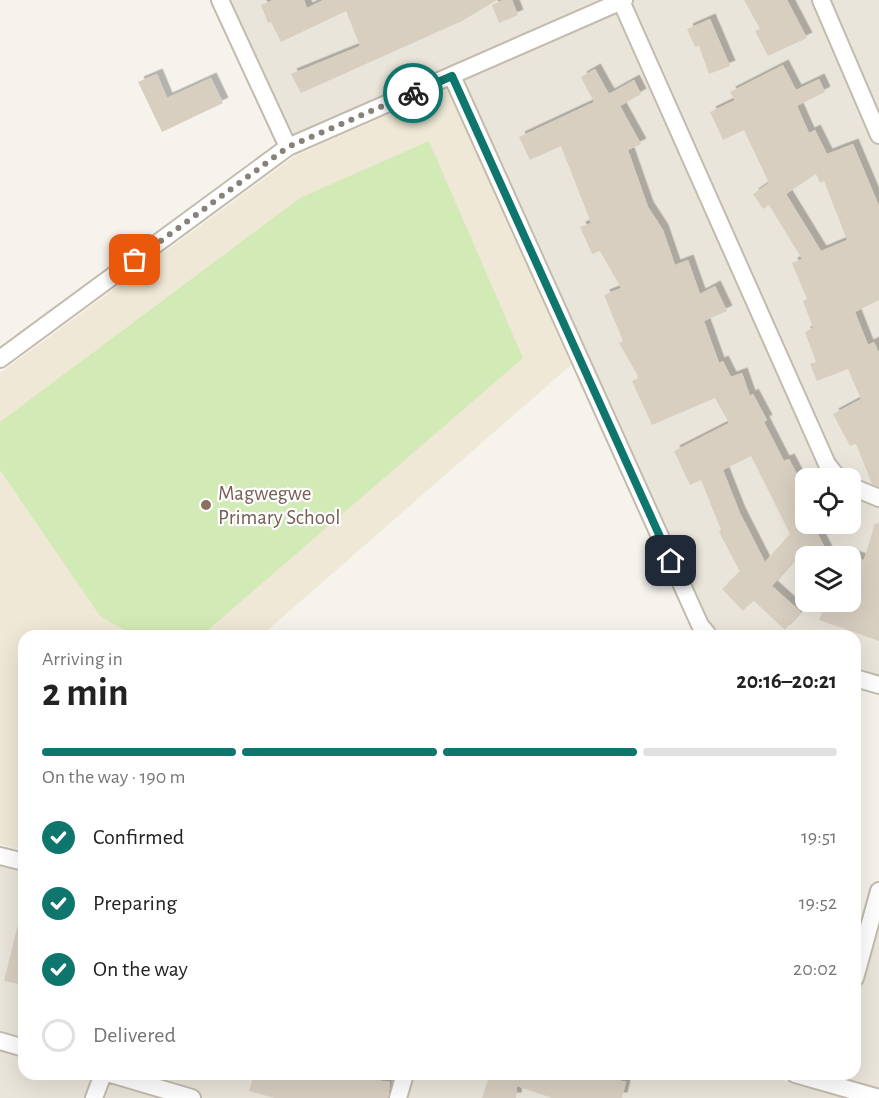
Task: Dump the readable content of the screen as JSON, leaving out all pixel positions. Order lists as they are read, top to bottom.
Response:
{
  "places": ["Magwegwe Primary School"],
  "page": {
    "heading": ["2 min", "Arriving in", "20:16–20:21"],
    "bar": "On the way · 190 m",
    "list": [
      ["Confirmed", "19:51"],
      ["Preparing", "19:52"],
      ["On the way", "20:02"],
      "Delivered"
    ]
  }
}
